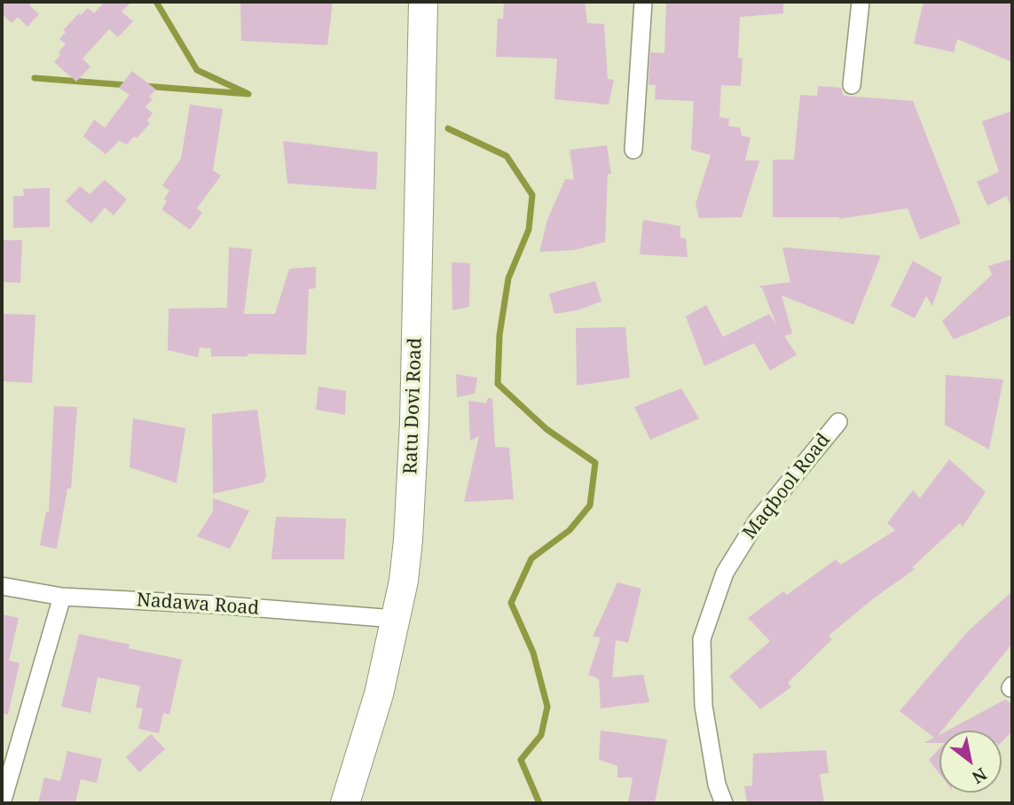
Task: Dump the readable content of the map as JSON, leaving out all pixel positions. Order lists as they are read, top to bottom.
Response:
{
  "streets": {
    "main road": ["Ratu Dovi Road"],
    "street": ["Maqbool Road", "Nadawa Road"]
  },
  "crossings": [
    ["Ratu Dovi Road", "Nadawa Road"]
  ],
  "north": "bottom right"
}
